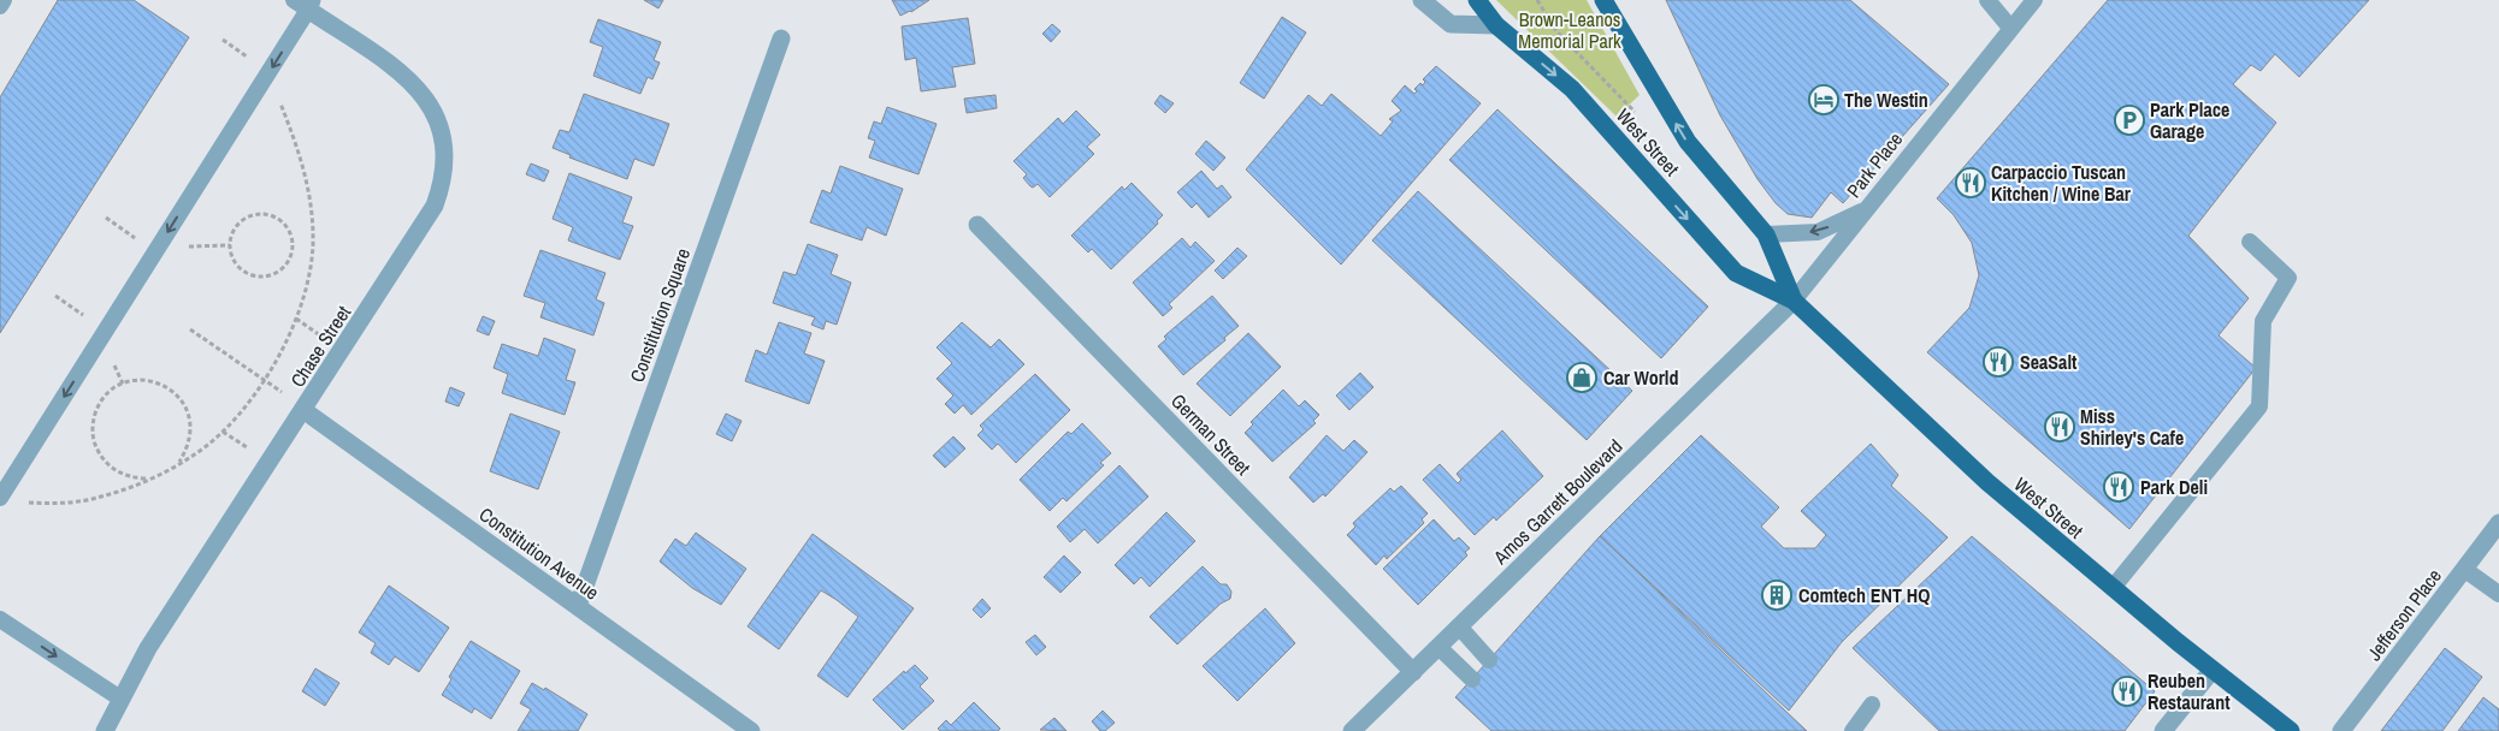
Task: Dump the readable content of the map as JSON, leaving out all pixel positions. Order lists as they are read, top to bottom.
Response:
{
  "streets": {
    "main road": ["West Street"],
    "street": [
      "Constitution Square",
      "Chase Street",
      "German Street",
      "Amos Garrett Boulevard",
      "Constitution Avenue",
      "Jefferson Place"
    ],
    "lane": ["Park Place"]
  },
  "crossings": [
    ["West Street", "Park Place"],
    ["West Street", "Amos Garrett Boulevard"],
    ["Park Place", "Amos Garrett Boulevard"],
    ["Constitution Square", "Constitution Avenue"],
    ["Chase Street", "Constitution Avenue"],
    ["German Street", "Amos Garrett Boulevard"]
  ],
  "parks": ["Brown-Leanos Memorial Park"],
  "places": {
    "hotel": ["The Westin"],
    "parking": ["Park Place Garage"],
    "restaurant": [
      "Carpaccio Tuscan Kitchen / Wine Bar",
      "SeaSalt",
      "Miss Shirley's Cafe",
      "Park Deli",
      "Reuben Restaurant"
    ],
    "shop": ["Car World"],
    "building": ["Comtech ENT HQ"]
  }
}
